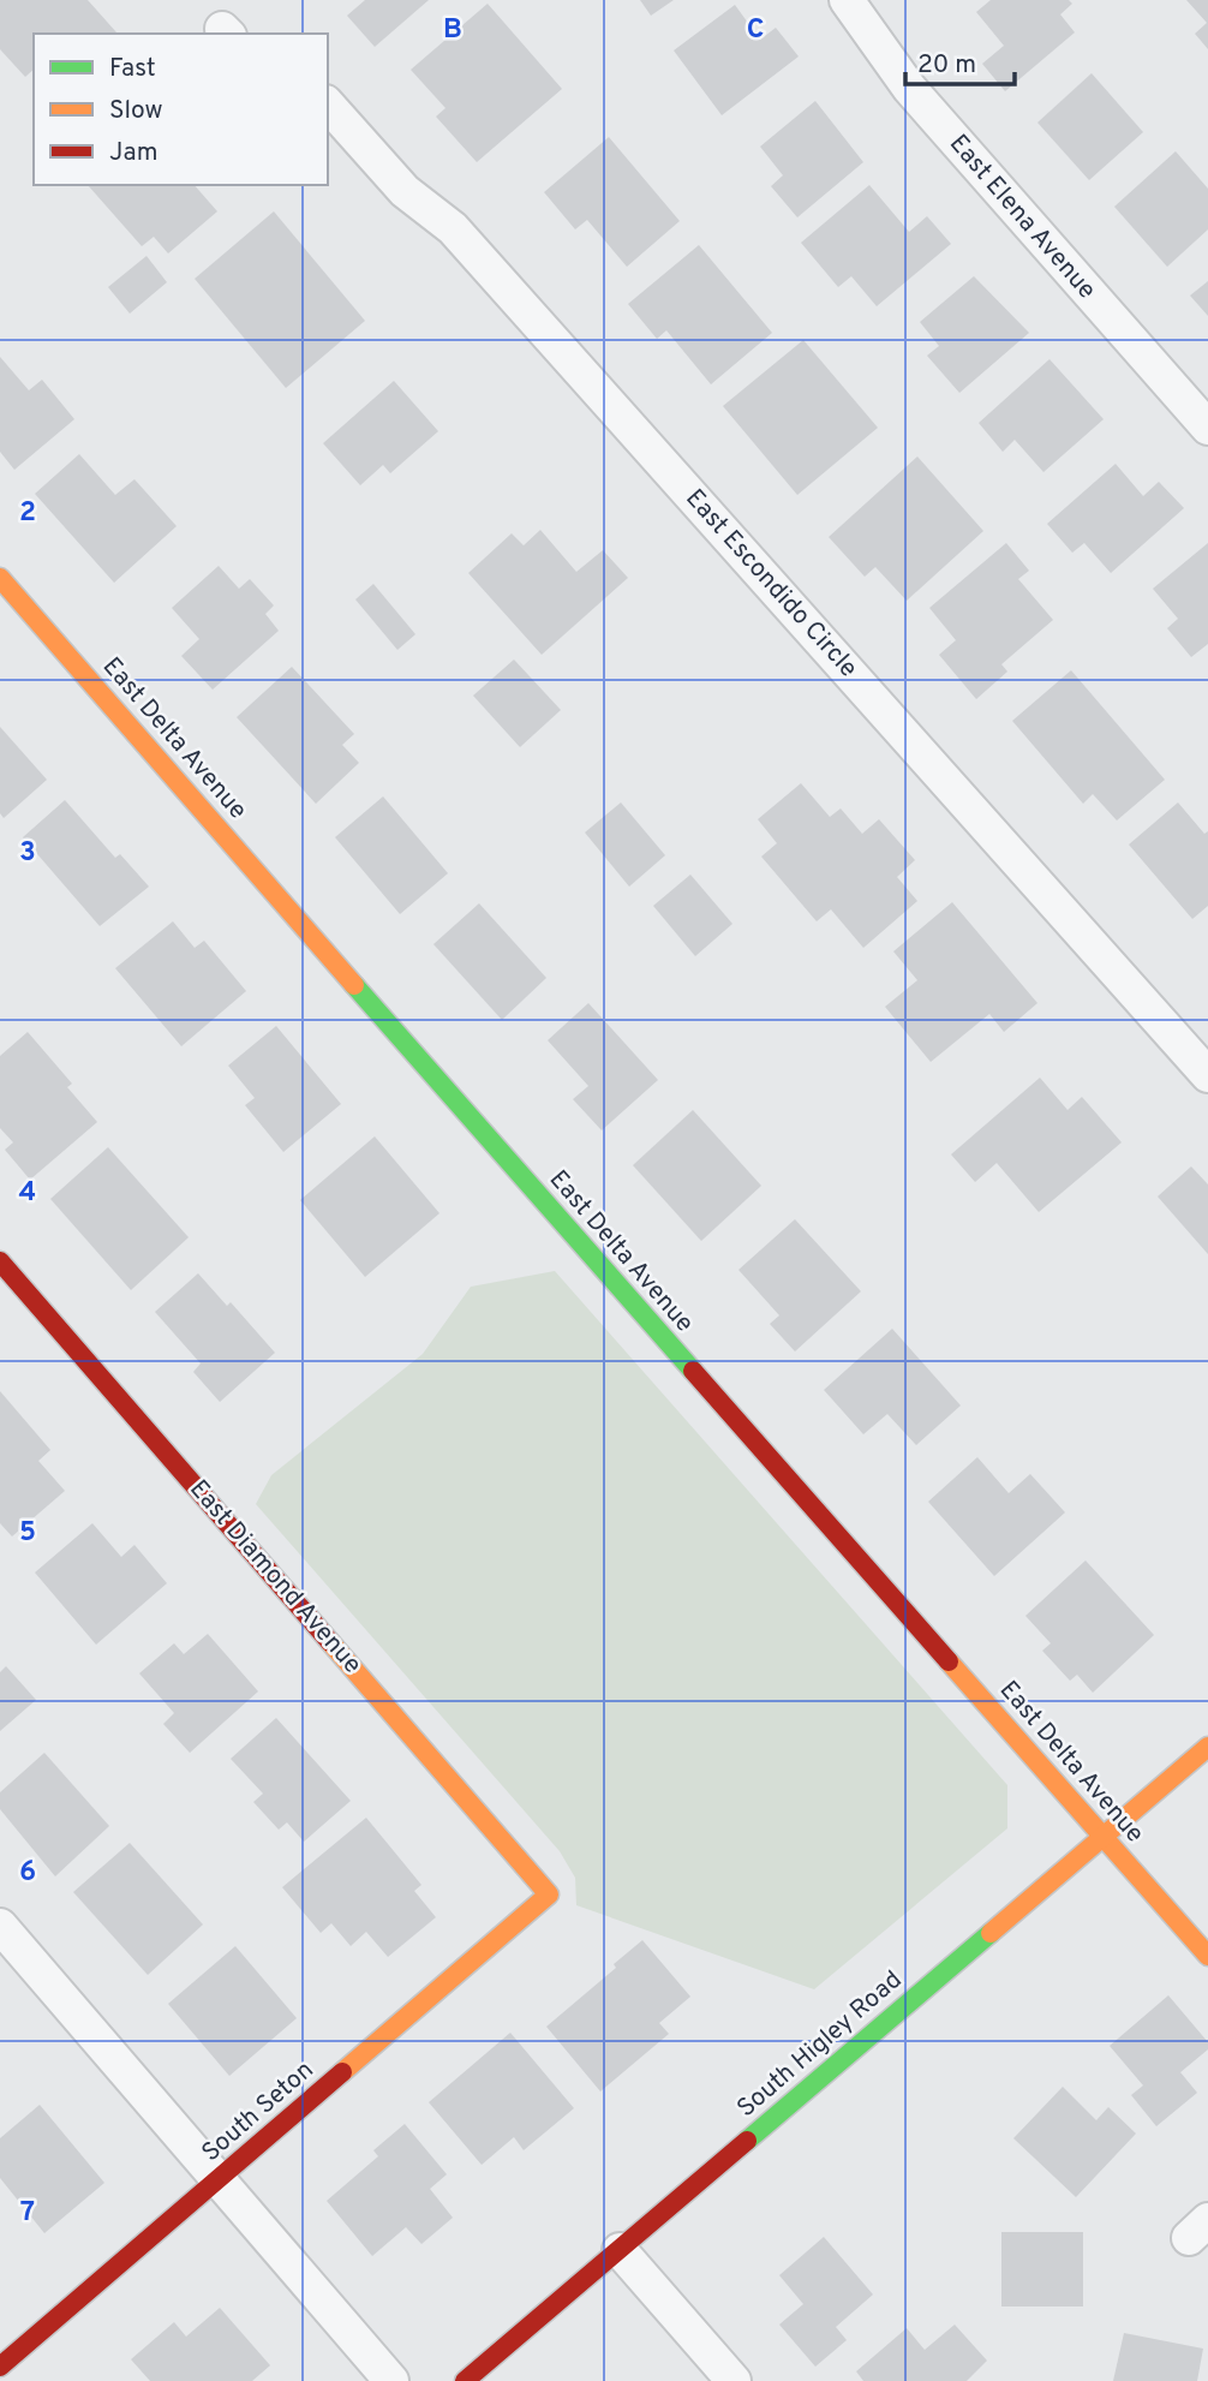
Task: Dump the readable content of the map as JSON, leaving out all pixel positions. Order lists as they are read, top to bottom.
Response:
{
  "streets": {
    "street": [
      "East Elena Avenue",
      "East Escondido Circle",
      "East Delta Avenue",
      "East Diamond Avenue",
      "South Higley Road",
      "South Seton"
    ]
  },
  "crossings": [
    ["East Delta Avenue", "South Higley Road"],
    ["East Diamond Avenue", "South Seton"]
  ],
  "legend": ["Fast", "Slow", "Jam"],
  "scale_bar": "20 m",
  "grid": {
    "columns": ["B", "C"],
    "rows": [
      "2",
      "3",
      "4",
      "5",
      "6",
      "7"
    ]
  }
}
